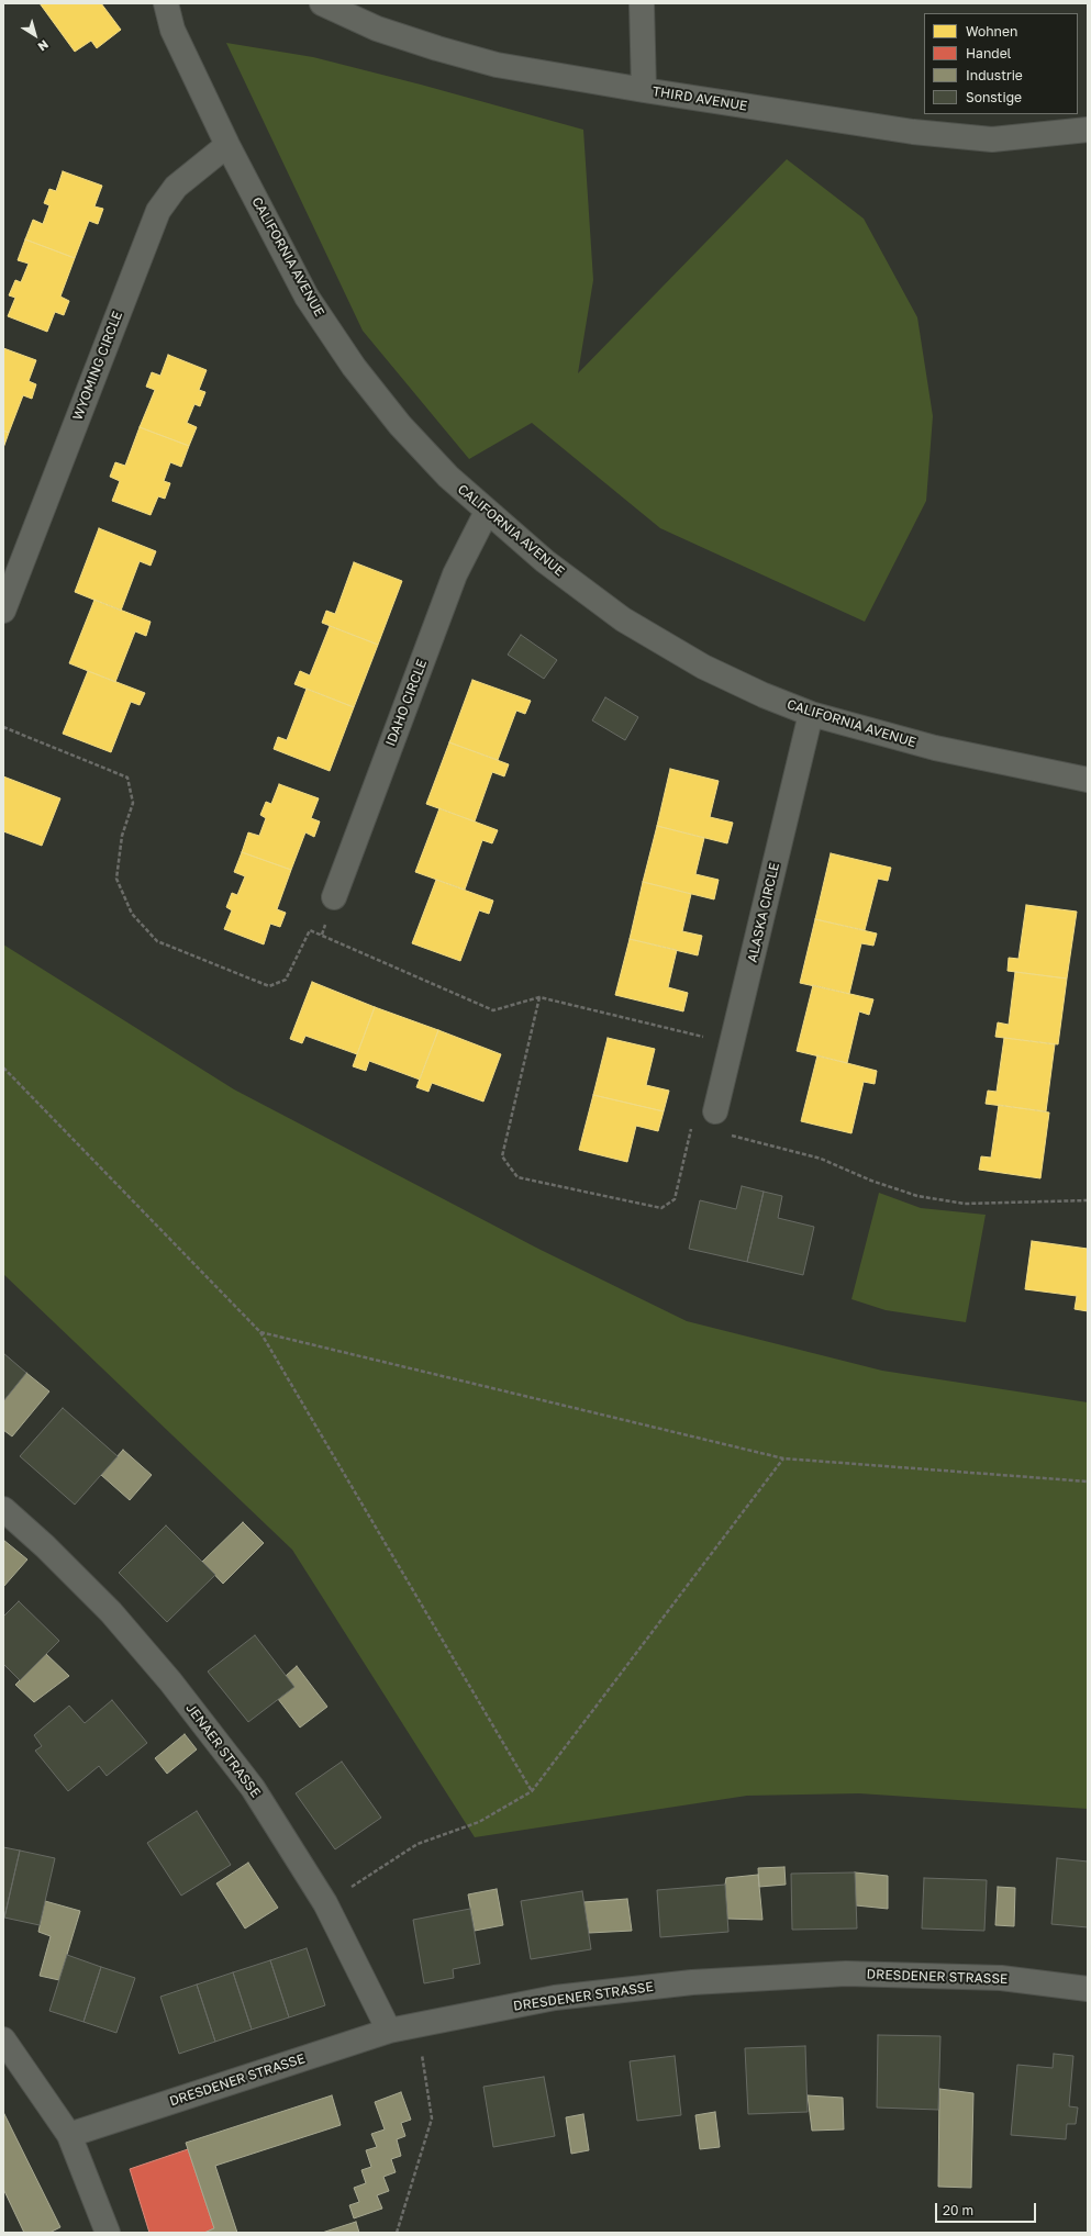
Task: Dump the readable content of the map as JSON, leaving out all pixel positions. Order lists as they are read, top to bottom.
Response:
{
  "streets": {
    "street": [
      "THIRD AVENUE",
      "CALIFORNIA AVENUE",
      "WYOMING CIRCLE",
      "IDAHO CIRCLE",
      "ALASKA CIRCLE",
      "JENAER STRASSE",
      "DRESDENER STRASSE"
    ]
  },
  "crossings": [
    ["CALIFORNIA AVENUE", "WYOMING CIRCLE"],
    ["CALIFORNIA AVENUE", "IDAHO CIRCLE"],
    ["CALIFORNIA AVENUE", "ALASKA CIRCLE"],
    ["JENAER STRASSE", "DRESDENER STRASSE"]
  ],
  "legend": [
    "Wohnen",
    "Handel",
    "Industrie",
    "Sonstige"
  ],
  "scale_bar": "20 m",
  "north": "bottom right"
}
